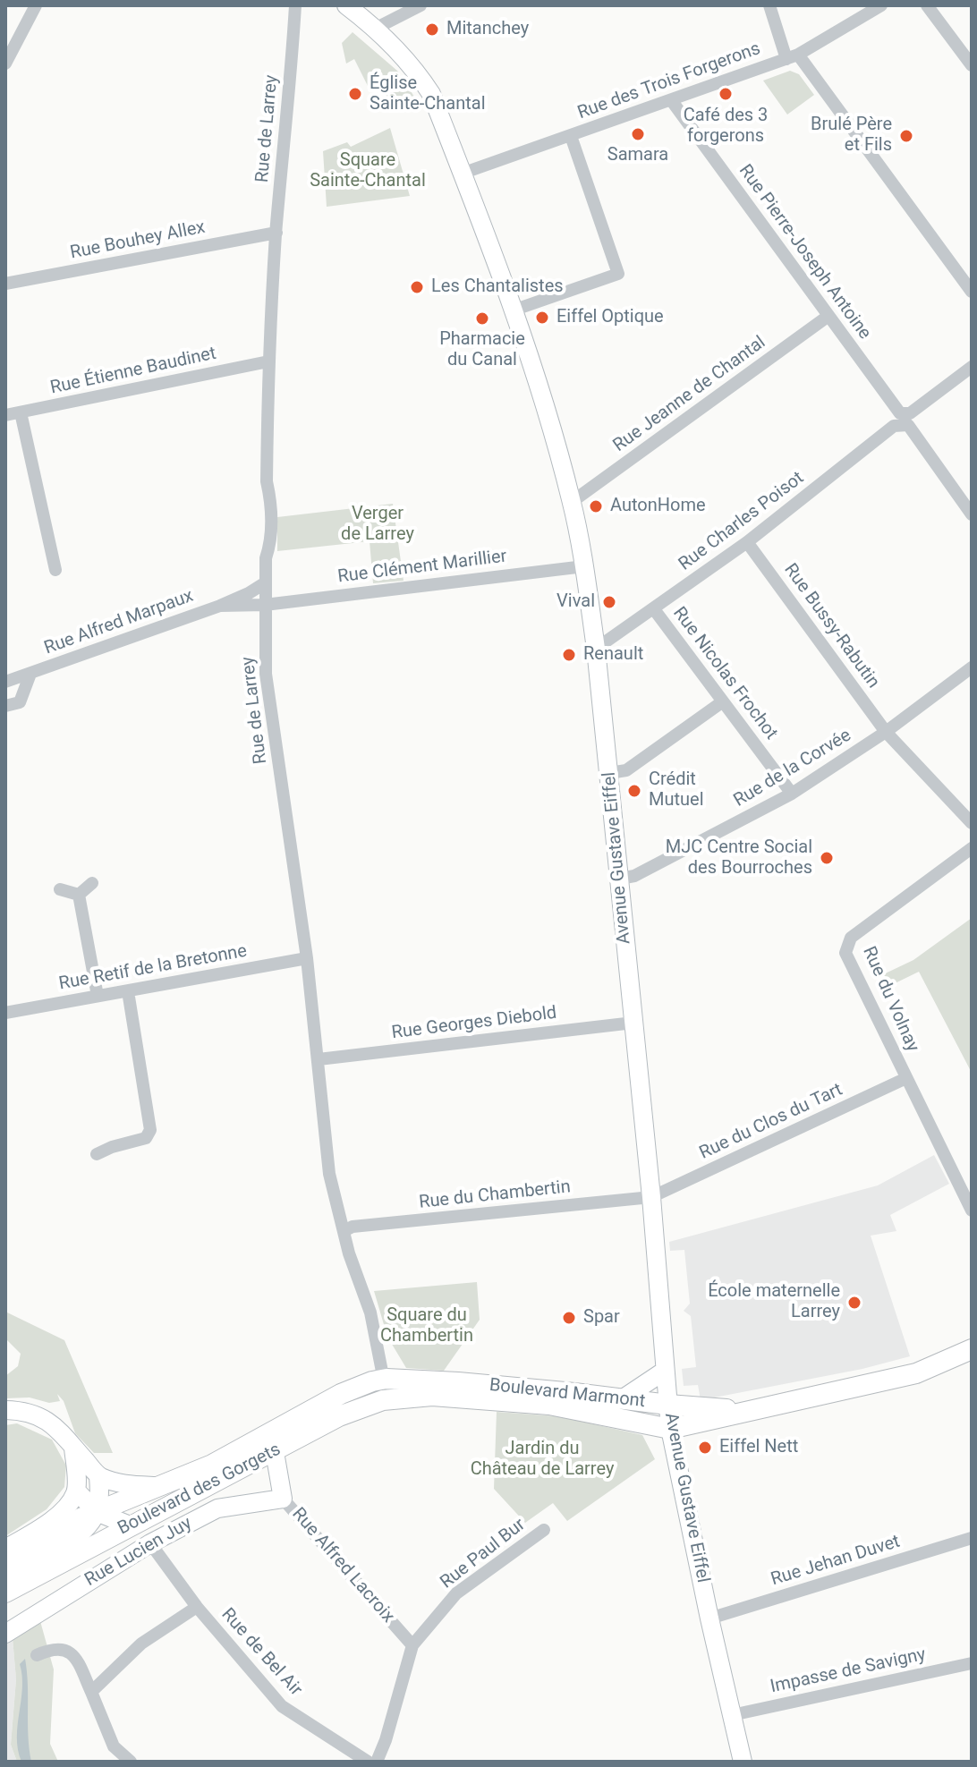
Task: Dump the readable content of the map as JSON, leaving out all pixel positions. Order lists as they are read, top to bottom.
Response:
{
  "streets": {
    "main road": [
      "Avenue Gustave Eiffel",
      "Boulevard Marmont",
      "Boulevard des Gorgets",
      "Rue Lucien Juy",
      "Rue Alfred Lacroix"
    ],
    "street": [
      "Rue des Trois Forgerons",
      "Rue de Larrey",
      "Rue Bouhey Allex",
      "Rue Pierre-Joseph Antoine",
      "Rue Étienne Baudinet",
      "Rue Jeanne de Chantal",
      "Rue Charles Poisot",
      "Rue Clément Marillier",
      "Rue Alfred Marpaux",
      "Rue Bussy-Rabutin",
      "Rue Nicolas Frochot",
      "Rue de la Corvée",
      "Rue Retif de la Bretonne",
      "Rue du Volnay",
      "Rue Georges Diebold",
      "Rue du Clos du Tart",
      "Rue du Chambertin",
      "Rue Paul Bur",
      "Rue Jehan Duvet",
      "Rue de Bel Air",
      "Impasse de Savigny"
    ]
  },
  "crossings": [
    ["Rue des Trois Forgerons", "Rue Pierre-Joseph Antoine"],
    ["Rue des Trois Forgerons", "Avenue Gustave Eiffel"],
    ["Rue de Larrey", "Rue Bouhey Allex"],
    ["Rue de Larrey", "Rue Étienne Baudinet"],
    ["Rue de Larrey", "Rue Clément Marillier"],
    ["Rue de Larrey", "Rue Alfred Marpaux"],
    ["Rue de Larrey", "Rue Retif de la Bretonne"],
    ["Rue de Larrey", "Rue Georges Diebold"],
    ["Rue de Larrey", "Rue du Chambertin"],
    ["Rue de Larrey", "Boulevard Marmont"],
    ["Rue de Larrey", "Boulevard des Gorgets"],
    ["Rue Pierre-Joseph Antoine", "Rue Jeanne de Chantal"],
    ["Rue Pierre-Joseph Antoine", "Rue Charles Poisot"],
    ["Rue Jeanne de Chantal", "Avenue Gustave Eiffel"],
    ["Rue Charles Poisot", "Rue Bussy-Rabutin"],
    ["Rue Charles Poisot", "Rue Nicolas Frochot"],
    ["Rue Charles Poisot", "Avenue Gustave Eiffel"],
    ["Rue Clément Marillier", "Rue Alfred Marpaux"],
    ["Rue Clément Marillier", "Avenue Gustave Eiffel"],
    ["Rue Bussy-Rabutin", "Rue de la Corvée"],
    ["Rue Nicolas Frochot", "Rue de la Corvée"],
    ["Rue de la Corvée", "Avenue Gustave Eiffel"],
    ["Avenue Gustave Eiffel", "Rue Georges Diebold"],
    ["Avenue Gustave Eiffel", "Rue du Clos du Tart"],
    ["Avenue Gustave Eiffel", "Rue du Chambertin"],
    ["Avenue Gustave Eiffel", "Boulevard Marmont"],
    ["Avenue Gustave Eiffel", "Rue Jehan Duvet"],
    ["Avenue Gustave Eiffel", "Impasse de Savigny"],
    ["Rue du Volnay", "Rue du Clos du Tart"],
    ["Rue du Clos du Tart", "Rue du Chambertin"],
    ["Boulevard Marmont", "Boulevard des Gorgets"],
    ["Boulevard des Gorgets", "Rue Alfred Lacroix"],
    ["Rue Lucien Juy", "Rue Alfred Lacroix"],
    ["Rue Lucien Juy", "Rue de Bel Air"],
    ["Rue Paul Bur", "Rue Alfred Lacroix"]
  ],
  "parks": [
    "Square Sainte-Chantal",
    "Verger de Larrey",
    "Square du Chambertin",
    "Jardin du Château de Larrey"
  ],
  "places": [
    "Mitanchey",
    "Église Sainte-Chantal",
    "Café des 3 forgerons",
    "Samara",
    "Brulé Père et Fils",
    "Les Chantalistes",
    "Eiffel Optique",
    "Pharmacie du Canal",
    "AutonHome",
    "Vival",
    "Renault",
    "Crédit Mutuel",
    "MJC Centre Social des Bourroches",
    "École maternelle Larrey",
    "Spar",
    "Eiffel Nett"
  ]
}
